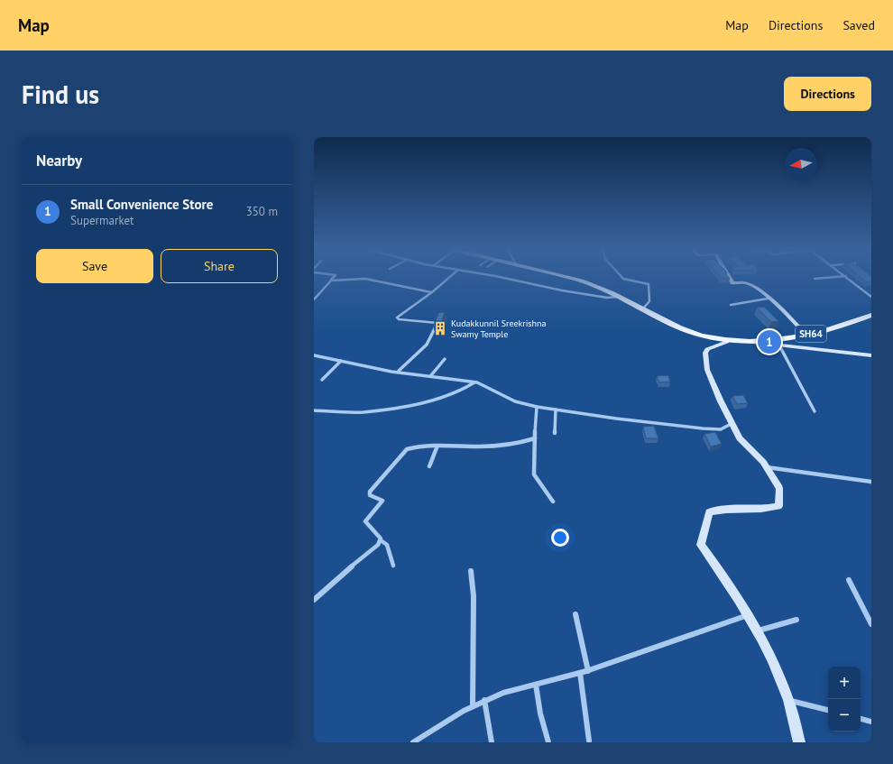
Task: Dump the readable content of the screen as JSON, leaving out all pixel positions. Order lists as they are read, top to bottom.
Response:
{
  "streets": {
    "main road": ["SH64"]
  },
  "places": {
    "building": ["Kudakkunnil Sreekrishna Swamy Temple"]
  },
  "north": "left",
  "page": {
    "header": "Map",
    "nav": ["Map", "Directions", "Saved"],
    "buttons": [
      "Directions",
      ["Save", "Share"]
    ],
    "title": "Find us",
    "heading": "Nearby",
    "list": [
      {
        "mark": "1",
        "name": "Small Convenience Store",
        "note": "Supermarket",
        "value": "350 m"
      }
    ],
    "pins": "1",
    "map_buttons": ["+", "−"]
  }
}
